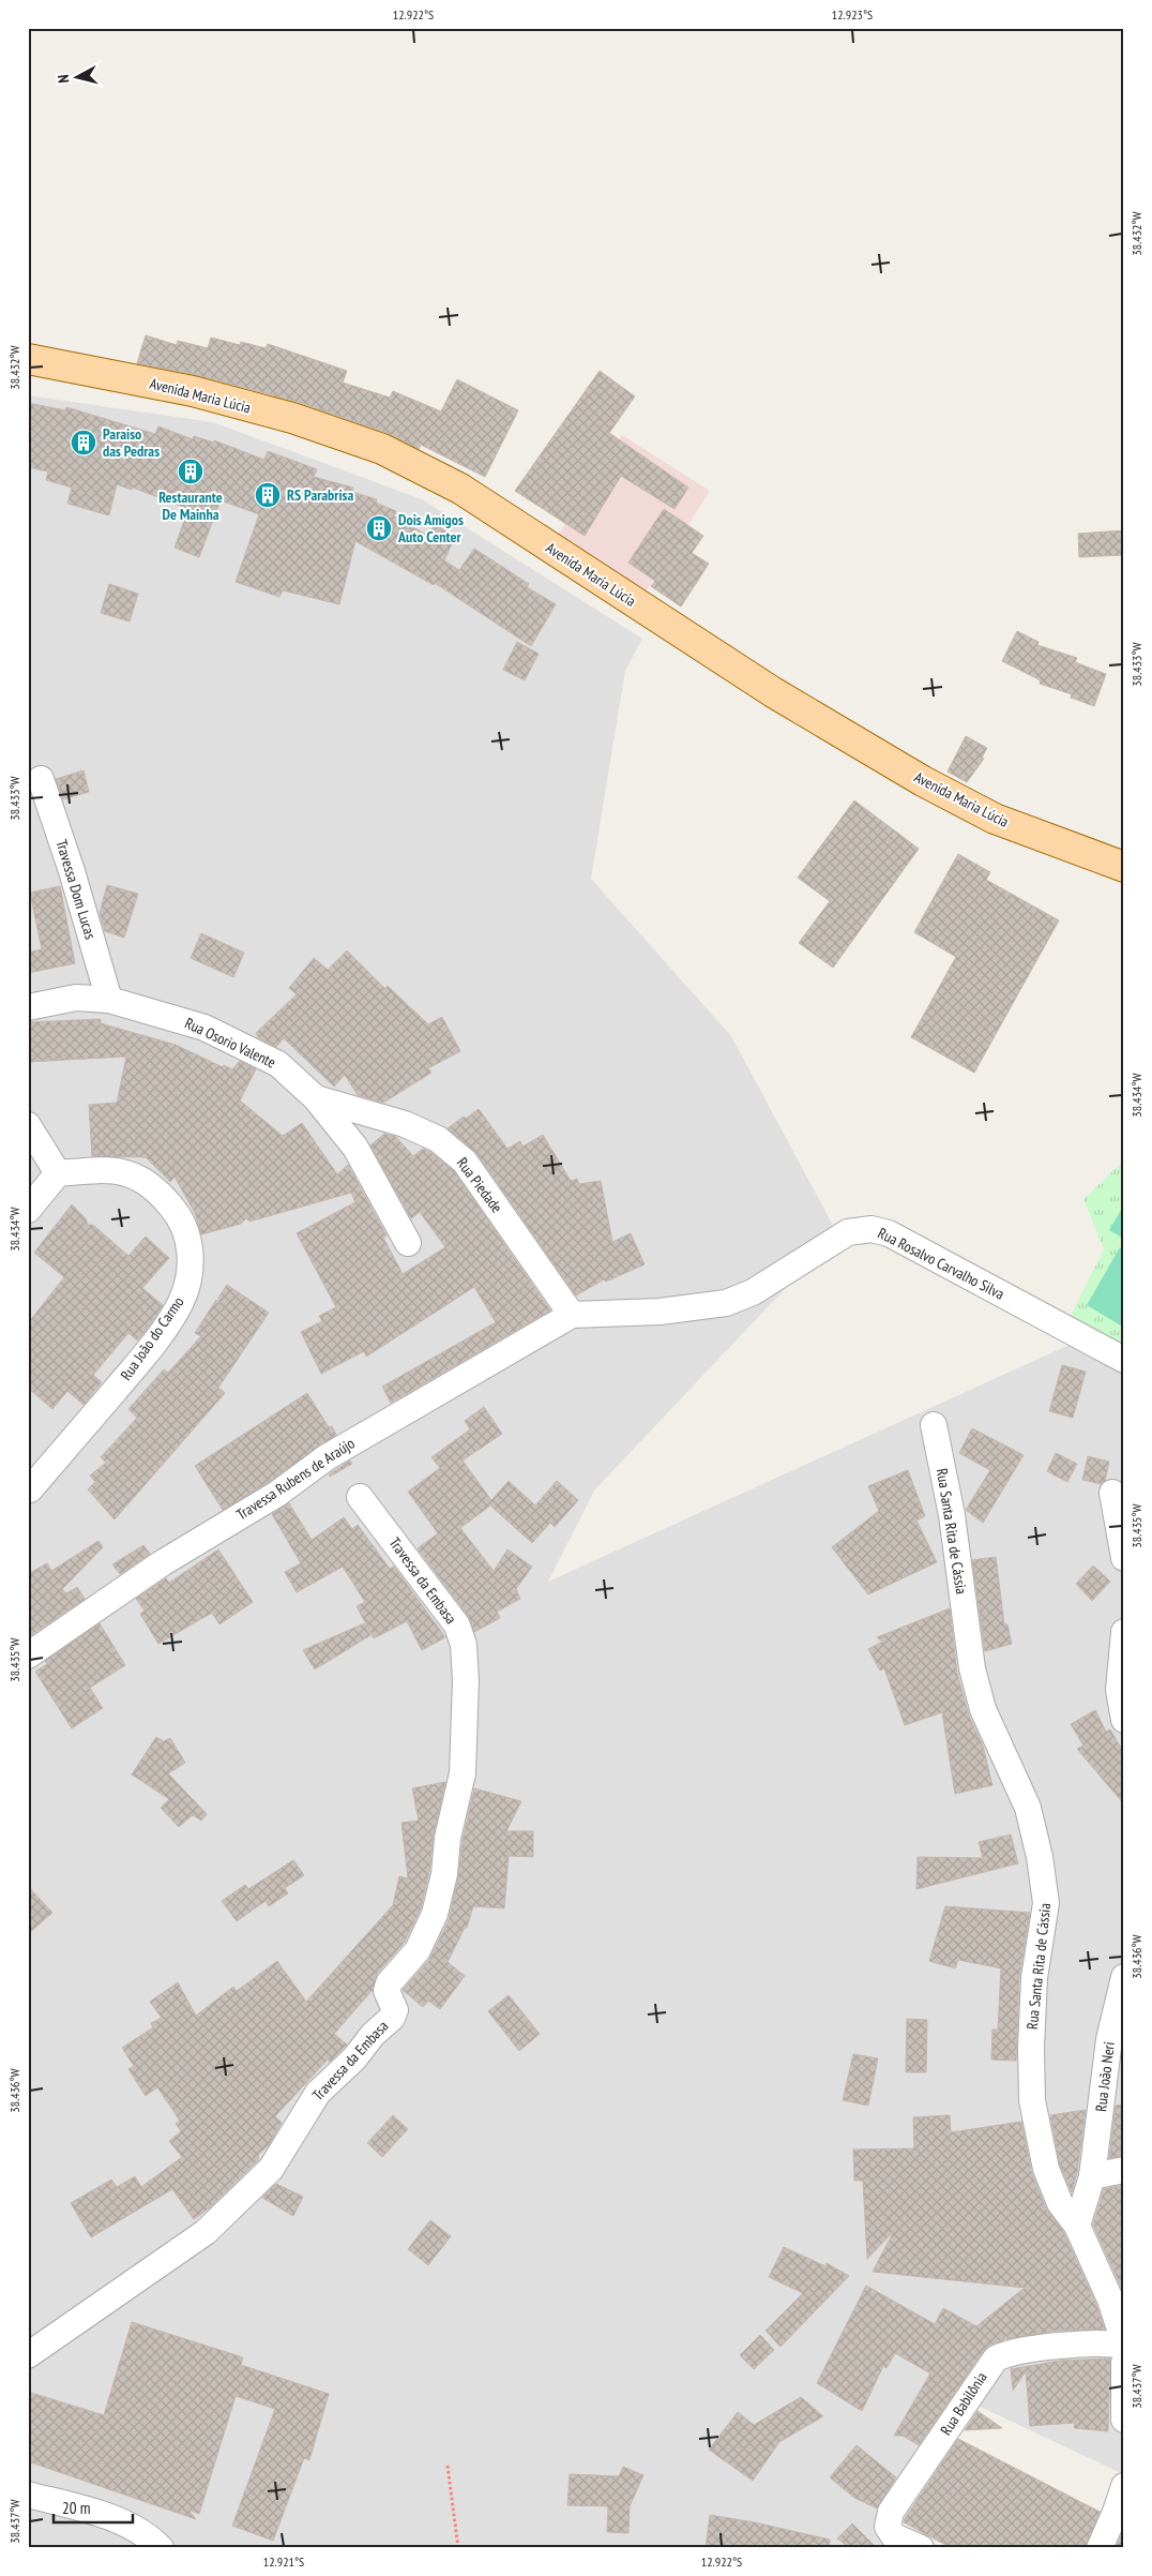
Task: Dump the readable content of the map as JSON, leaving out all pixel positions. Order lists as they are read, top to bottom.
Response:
{
  "streets": {
    "main road": ["Avenida Maria Lúcia"],
    "street": [
      "Travessa Dom Lucas",
      "Rua Osorio Valente",
      "Rua Piedade",
      "Rua Rosalvo Carvalho Silva",
      "Rua João do Carmo",
      "Travessa Rubens de Araújo",
      "Rua Santa Rita de Cássia",
      "Travessa da Embasa",
      "Rua João Neri",
      "Rua Babilônia"
    ]
  },
  "crossings": [
    ["Travessa Dom Lucas", "Rua Osorio Valente"],
    ["Rua Osorio Valente", "Rua Piedade"],
    ["Rua Piedade", "Rua Rosalvo Carvalho Silva"],
    ["Rua Piedade", "Travessa Rubens de Araújo"],
    ["Rua Rosalvo Carvalho Silva", "Travessa Rubens de Araújo"],
    ["Rua Santa Rita de Cássia", "Rua João Neri"],
    ["Rua Santa Rita de Cássia", "Rua Babilônia"]
  ],
  "places": {
    "building": [
      "Paraiso das Pedras",
      "Restaurante De Mainha",
      "RS Parabrisa",
      "Dois Amigos Auto Center"
    ]
  },
  "scale_bar": "20 m",
  "north": "left",
  "coordinates": [
    "12.922°S",
    "12.923°S",
    "38.432°W",
    "38.433°W",
    "38.434°W",
    "38.435°W",
    "38.436°W",
    "38.437°W",
    "12.921°S"
  ]
}
